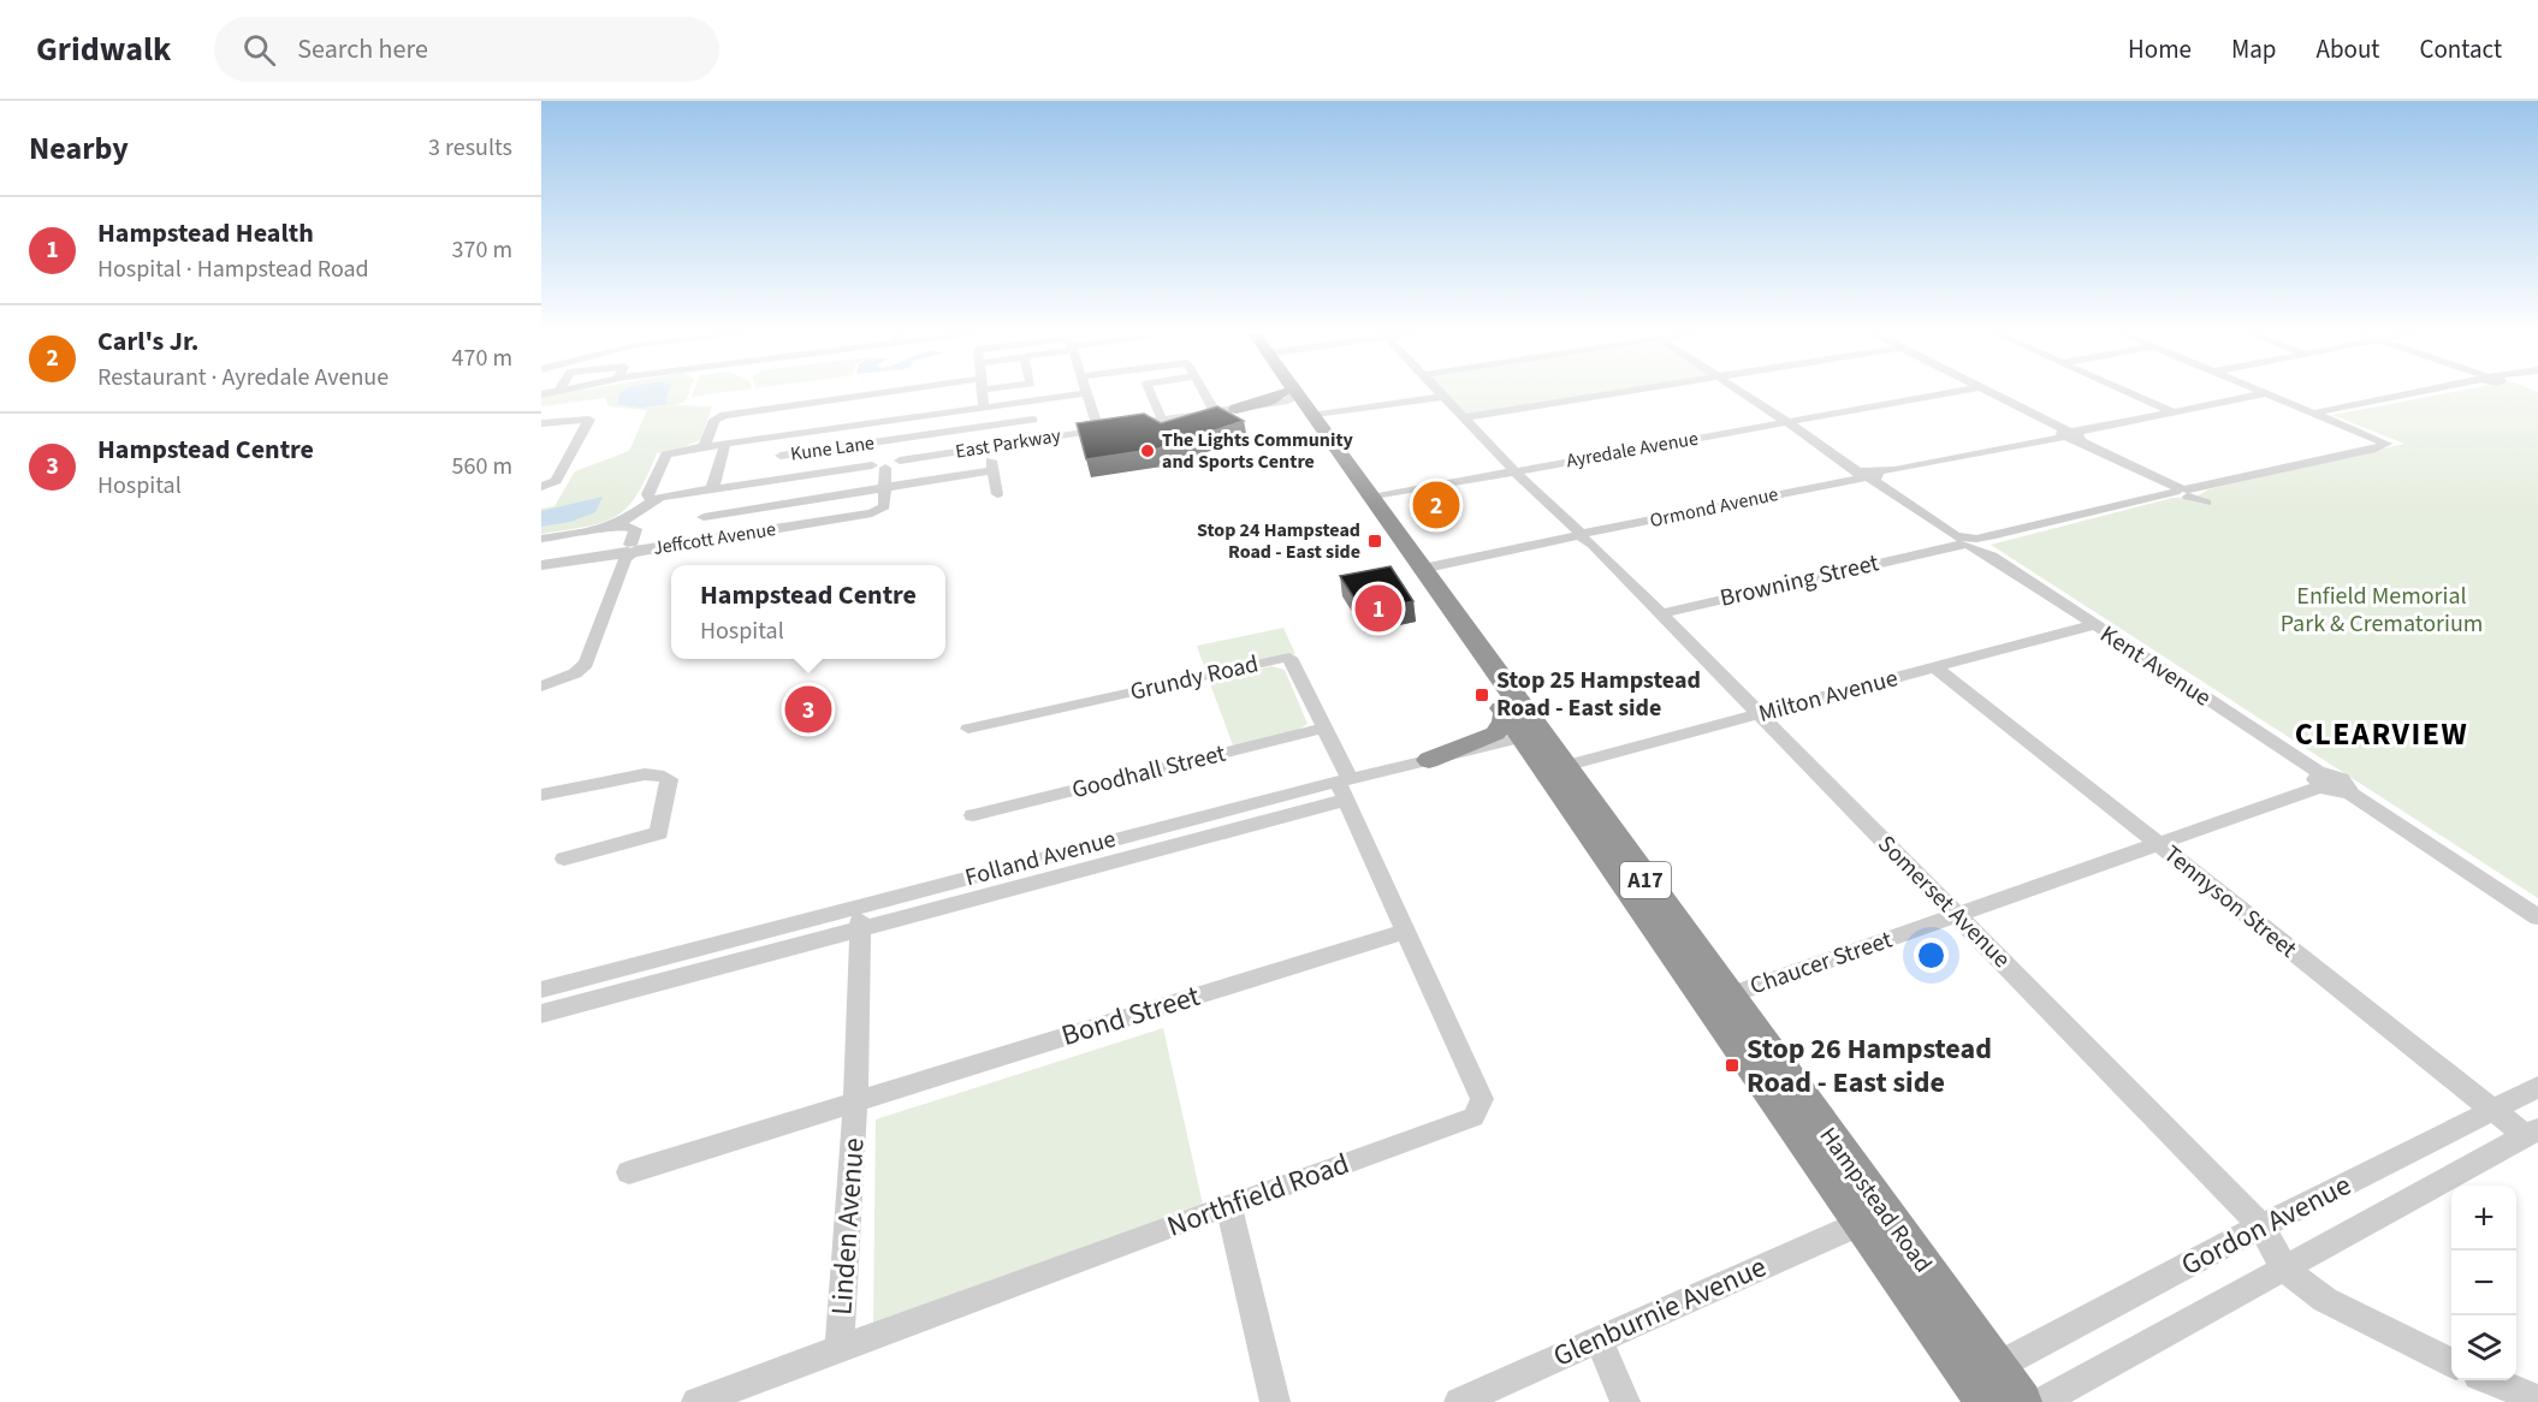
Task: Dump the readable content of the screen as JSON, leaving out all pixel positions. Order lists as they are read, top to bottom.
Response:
{
  "streets": {
    "highway": ["A17", "Hampstead Road"],
    "street": [
      "East Parkway",
      "Kune Lane",
      "Ayredale Avenue",
      "Ormond Avenue",
      "Jeffcott Avenue",
      "Browning Street",
      "Kent Avenue",
      "Grundy Road",
      "Milton Avenue",
      "Goodhall Street",
      "Folland Avenue",
      "Somerset Avenue",
      "Tennyson Street",
      "Chaucer Street",
      "Bond Street",
      "Northfield Road",
      "Gordon Avenue",
      "Linden Avenue",
      "Glenburnie Avenue"
    ]
  },
  "crossings": [
    ["East Parkway", "Jeffcott Avenue"],
    ["East Parkway", "Hampstead Road"],
    ["Kune Lane", "Jeffcott Avenue"],
    ["Ayredale Avenue", "Kent Avenue"],
    ["Ayredale Avenue", "Somerset Avenue"],
    ["Ayredale Avenue", "Hampstead Road"],
    ["Ormond Avenue", "Kent Avenue"],
    ["Ormond Avenue", "Somerset Avenue"],
    ["Ormond Avenue", "Hampstead Road"],
    ["Browning Street", "Kent Avenue"],
    ["Browning Street", "Somerset Avenue"],
    ["Kent Avenue", "Milton Avenue"],
    ["Kent Avenue", "Chaucer Street"],
    ["Grundy Road", "Goodhall Street"],
    ["Grundy Road", "Folland Avenue"],
    ["Grundy Road", "Northfield Road"],
    ["Milton Avenue", "Somerset Avenue"],
    ["Milton Avenue", "Tennyson Street"],
    ["Milton Avenue", "Hampstead Road"],
    ["Folland Avenue", "Northfield Road"],
    ["Folland Avenue", "Linden Avenue"],
    ["Somerset Avenue", "Chaucer Street"],
    ["Somerset Avenue", "Gordon Avenue"],
    ["Tennyson Street", "Chaucer Street"],
    ["Tennyson Street", "Gordon Avenue"],
    ["Chaucer Street", "Hampstead Road"],
    ["Bond Street", "Northfield Road"],
    ["Bond Street", "Linden Avenue"],
    ["Northfield Road", "Linden Avenue"],
    ["Hampstead Road", "Gordon Avenue"],
    ["Hampstead Road", "Glenburnie Avenue"]
  ],
  "districts": ["CLEARVIEW"],
  "parks": ["Enfield Memorial Park & Crematorium"],
  "places": {
    "other": ["The Lights Community and Sports Centre"],
    "transit": ["Stop 24 Hampstead Road - East side", "Stop 25 Hampstead Road - East side", "Stop 26 Hampstead Road - East side"]
  },
  "page": {
    "header": "Gridwalk",
    "search": "Search here",
    "nav": [
      "Home",
      "Map",
      "About",
      "Contact"
    ],
    "heading": ["Nearby", "3 results"],
    "list": [
      {
        "mark": "1",
        "name": "Hampstead Health",
        "note": "Hospital · Hampstead Road",
        "value": "370 m"
      },
      {
        "mark": "2",
        "name": "Carl's Jr.",
        "note": "Restaurant · Ayredale Avenue",
        "value": "470 m"
      },
      {
        "mark": "3",
        "name": "Hampstead Centre",
        "note": "Hospital",
        "value": "560 m"
      }
    ],
    "pins": ["2", "1", "3"],
    "popup": ["Hampstead Centre", "Hospital"],
    "map_buttons": ["+", "−"]
  }
}
